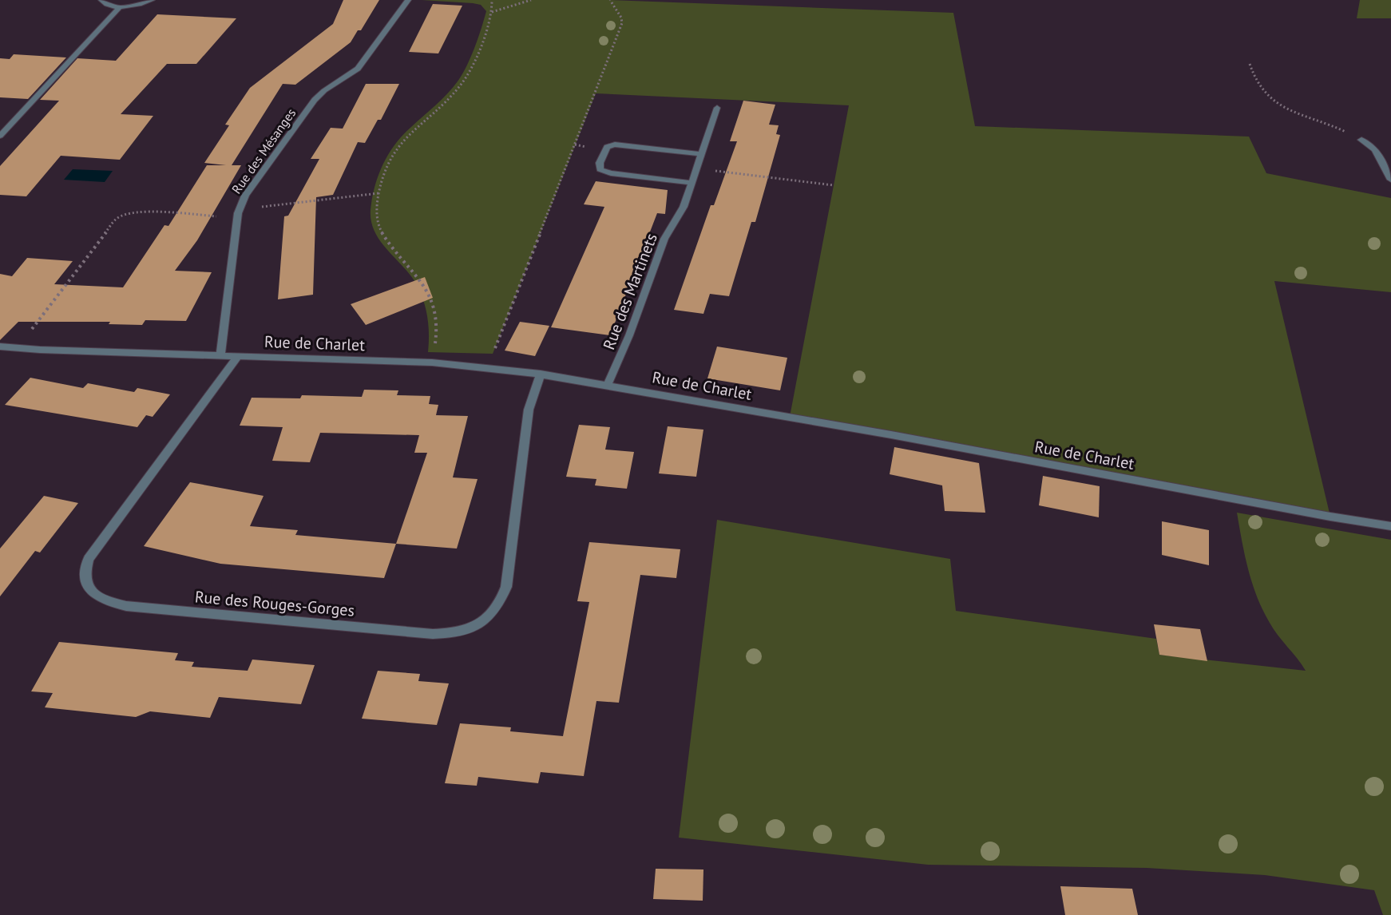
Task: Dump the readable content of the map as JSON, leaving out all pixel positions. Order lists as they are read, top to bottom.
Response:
{
  "streets": {
    "street": [
      "Rue des Mésanges",
      "Rue des Martinets",
      "Rue de Charlet",
      "Rue des Rouges-Gorges"
    ]
  },
  "crossings": [
    ["Rue des Mésanges", "Rue de Charlet"],
    ["Rue des Martinets", "Rue de Charlet"],
    ["Rue de Charlet", "Rue des Rouges-Gorges"]
  ]
}
